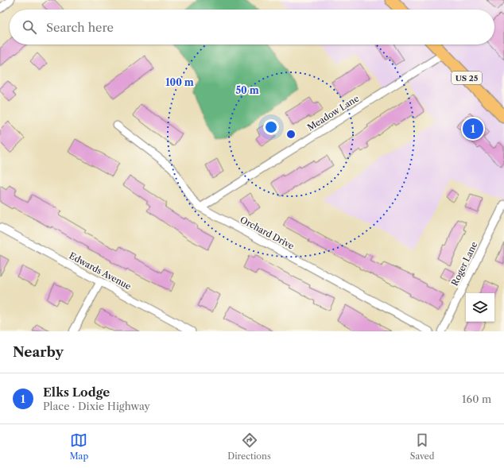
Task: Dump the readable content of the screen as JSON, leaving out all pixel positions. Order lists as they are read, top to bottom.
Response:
{
  "streets": {
    "main road": ["US 25"],
    "street": [
      "Meadow Lane",
      "Orchard Drive",
      "Roger Lane",
      "Edwards Avenue"
    ]
  },
  "crossings": [
    ["US 25", "Meadow Lane"],
    ["Meadow Lane", "Orchard Drive"]
  ],
  "page": {
    "search": "Search here",
    "pins": "1",
    "heading": "Nearby",
    "list": [
      {
        "mark": "1",
        "name": "Elks Lodge",
        "note": "Place · Dixie Highway",
        "value": "160 m"
      }
    ],
    "nav": ["Map", "Directions", "Saved"]
  },
  "rings": ["100 m", "50 m"]
}
